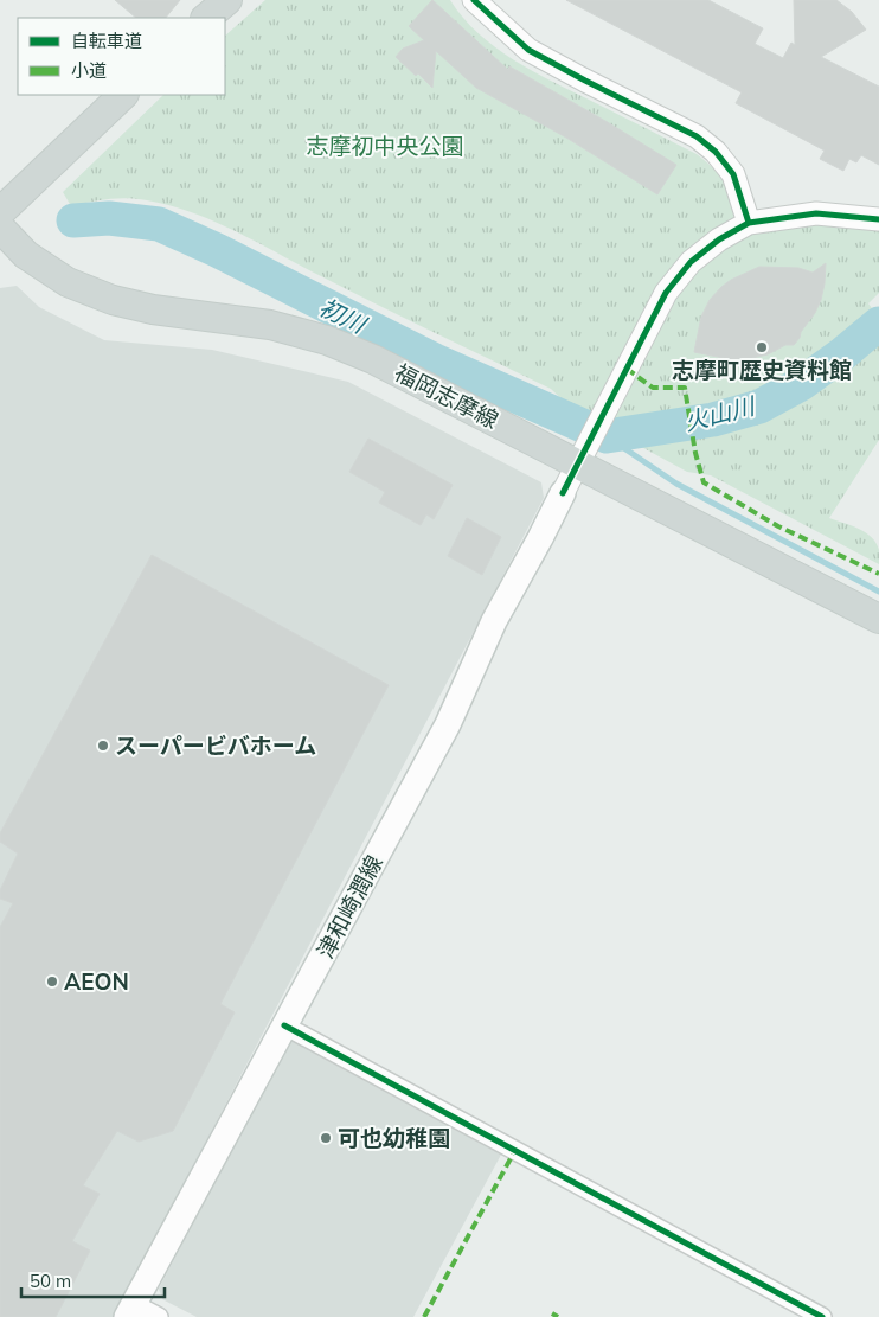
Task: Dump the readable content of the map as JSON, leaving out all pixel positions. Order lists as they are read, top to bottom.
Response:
{
  "streets": {
    "main road": ["福岡志摩線", "津和崎潤線"]
  },
  "water": ["初川", "火山川"],
  "parks": ["志摩初中央公園"],
  "places": [
    "志摩町歴史資料館",
    "スーパービバホーム",
    "AEON",
    "可也幼稚園"
  ],
  "legend": ["自転車道", "小道"],
  "scale_bar": "50 m"
}
